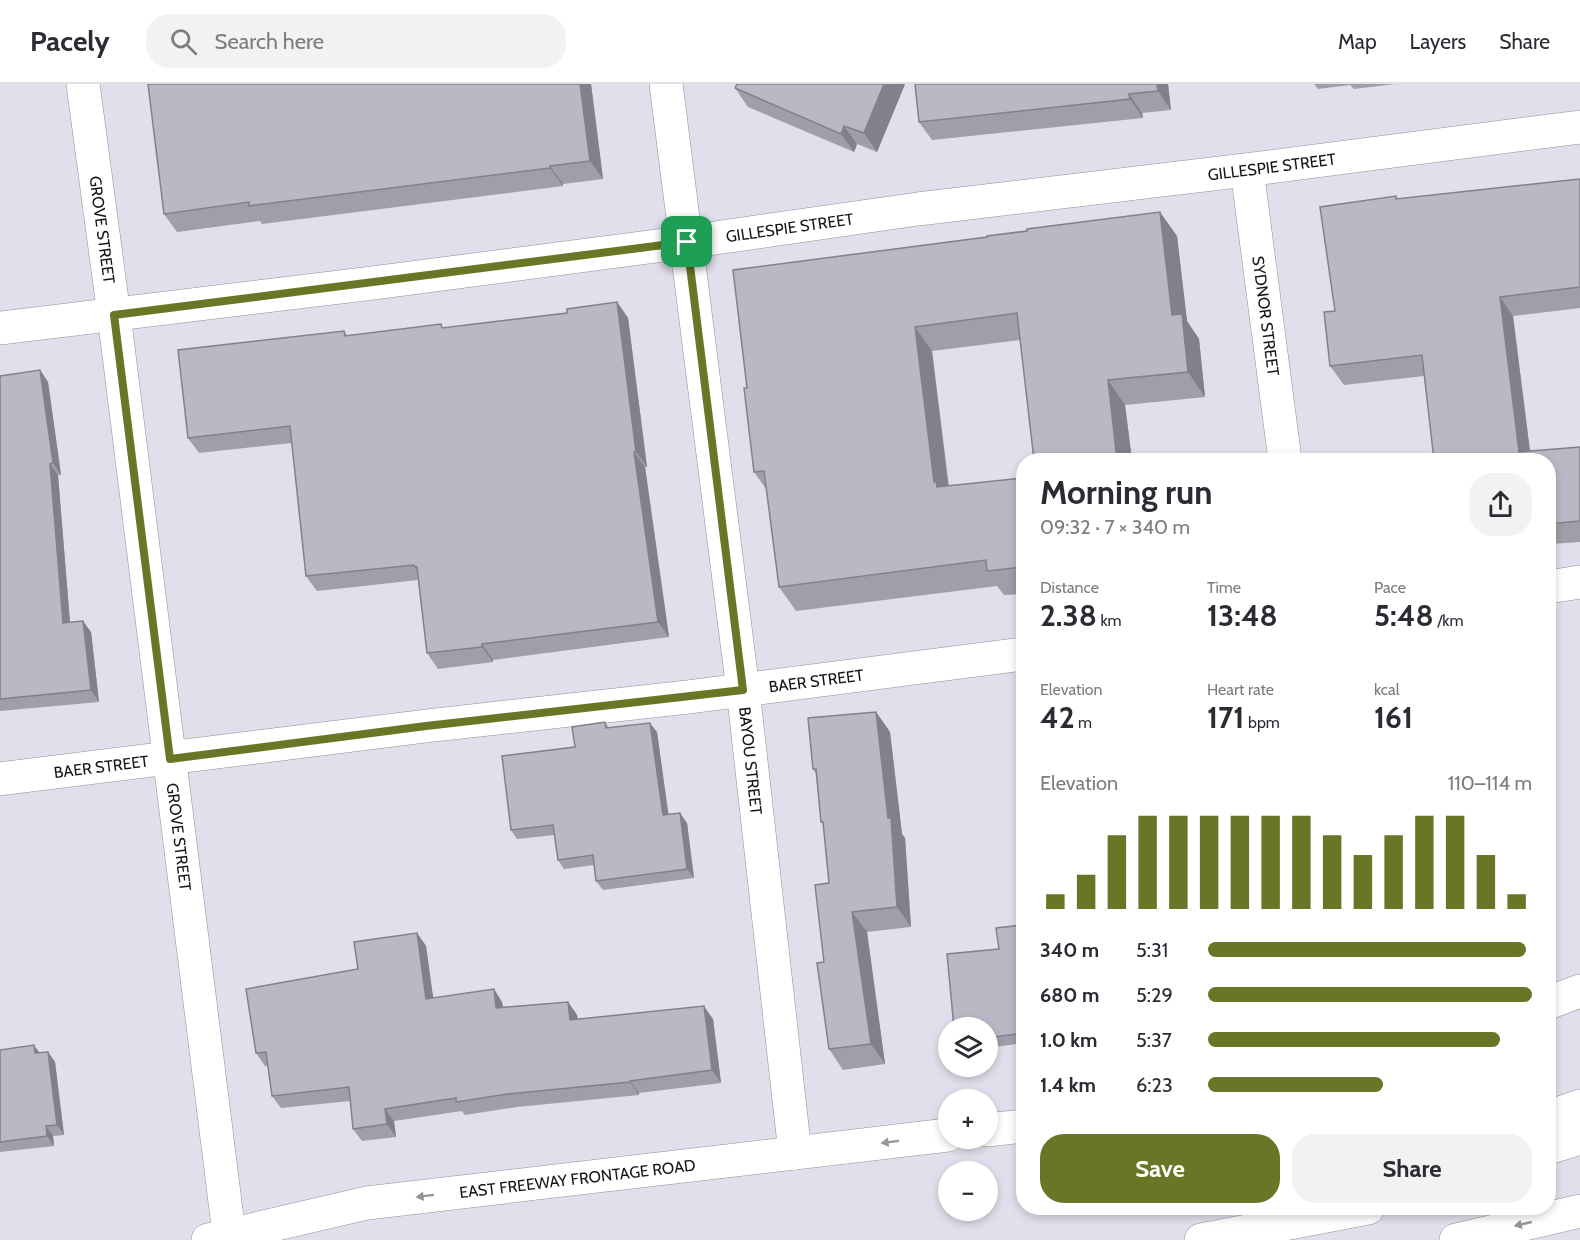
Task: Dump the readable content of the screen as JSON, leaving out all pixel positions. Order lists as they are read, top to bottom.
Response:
{
  "streets": {
    "main road": [
      "GILLESPIE STREET",
      "GROVE STREET",
      "SYDNOR STREET",
      "BAER STREET",
      "BAYOU STREET",
      "EAST FREEWAY FRONTAGE ROAD"
    ]
  },
  "crossings": [
    ["GILLESPIE STREET", "GROVE STREET"],
    ["GILLESPIE STREET", "SYDNOR STREET"],
    ["GILLESPIE STREET", "BAYOU STREET"],
    ["GROVE STREET", "BAER STREET"],
    ["GROVE STREET", "EAST FREEWAY FRONTAGE ROAD"],
    ["BAER STREET", "BAYOU STREET"],
    ["BAYOU STREET", "EAST FREEWAY FRONTAGE ROAD"]
  ],
  "one_way": ["EAST FREEWAY FRONTAGE ROAD"],
  "page": {
    "header": "Pacely",
    "search": "Search here",
    "nav": ["Map", "Layers", "Share"],
    "heading": ["Morning run", "09:32 · 7 × 340 m"],
    "stats": [
      ["Distance", "2.38 km"],
      ["Time", "13:48"],
      ["Pace", "5:48 /km"],
      ["Elevation", "42 m"],
      ["Heart rate", "171 bpm"],
      ["kcal", "161"]
    ],
    "chart": ["Elevation", "110–114 m"],
    "list": [
      {
        "name": "340 m",
        "note": "5:31"
      },
      {
        "name": "680 m",
        "note": "5:29"
      },
      {
        "name": "1.0 km",
        "note": "5:37"
      },
      {
        "name": "1.4 km",
        "note": "6:23"
      }
    ],
    "map_buttons": ["+", "−"],
    "buttons": ["Save", "Share"]
  }
}
